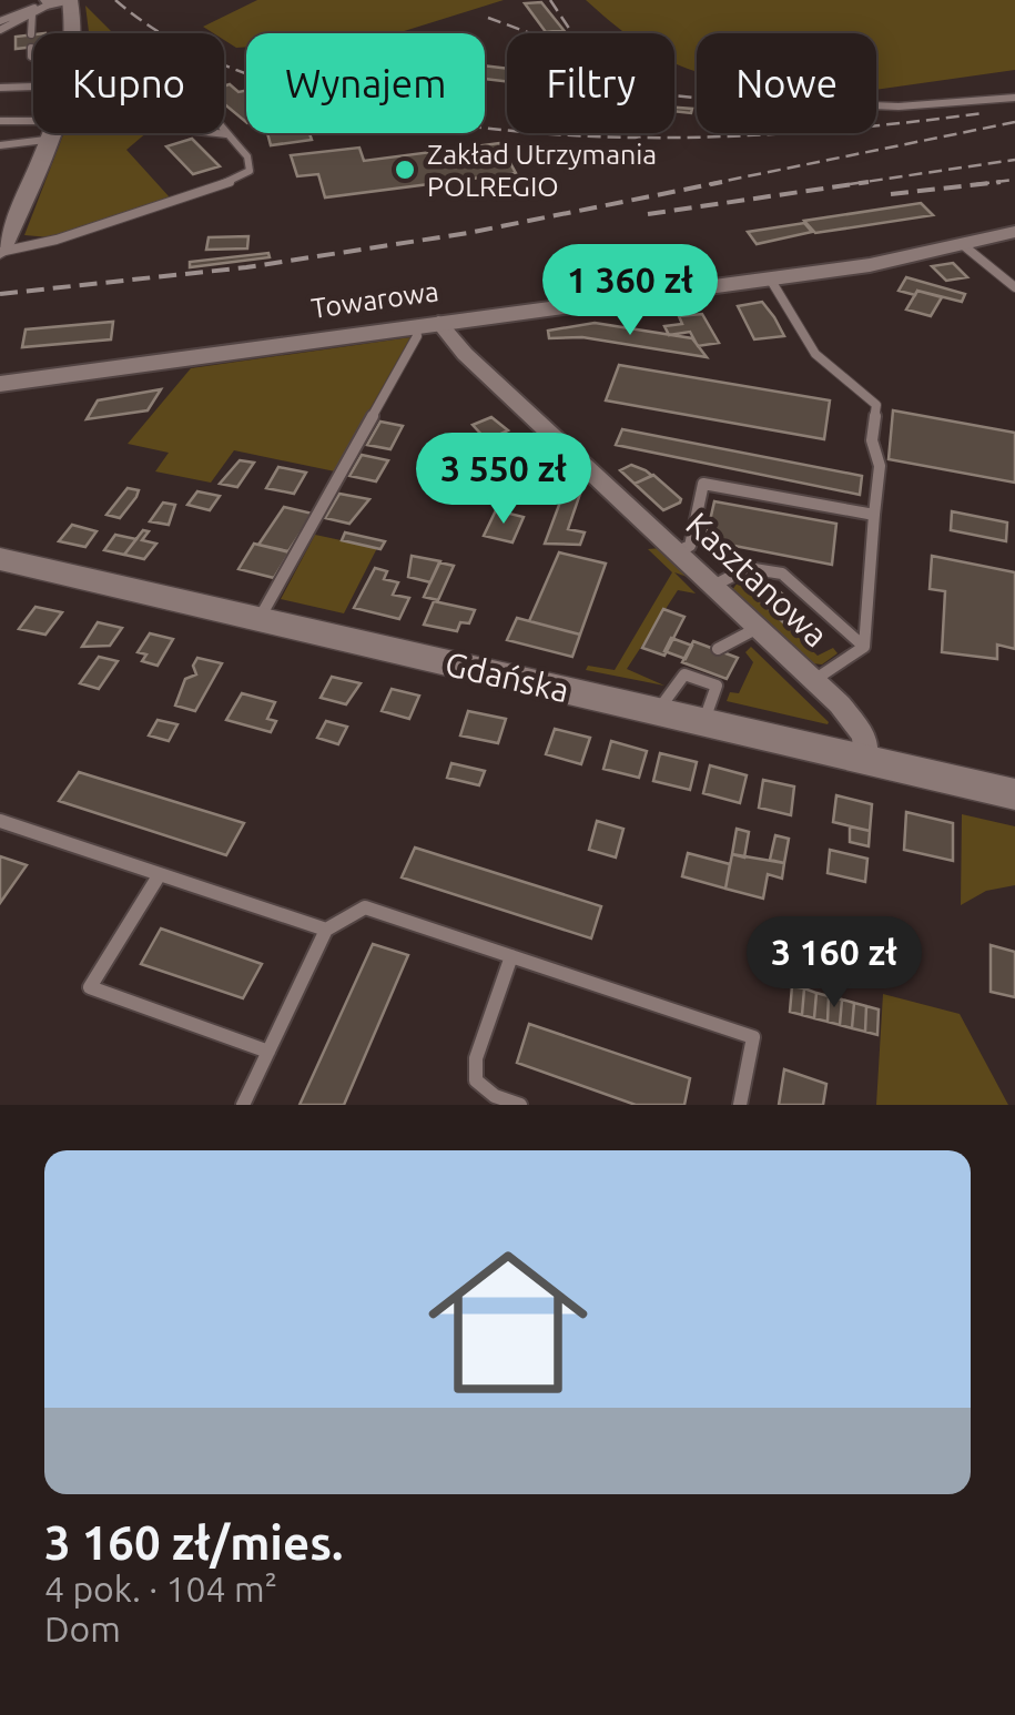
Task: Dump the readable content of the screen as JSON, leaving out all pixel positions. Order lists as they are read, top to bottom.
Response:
{
  "streets": {
    "main road": ["Gdańska"],
    "street": ["Towarowa", "Kasztanowa"]
  },
  "crossings": [
    ["Towarowa", "Kasztanowa"],
    ["Kasztanowa", "Gdańska"]
  ],
  "places": ["Zakład Utrzymania POLREGIO"],
  "page": {
    "chip": [
      "Kupno",
      "Wynajem",
      "Filtry",
      "Nowe"
    ],
    "price": ["1 360 zł", "3 550 zł", "3 160 zł"],
    "list": [
      {
        "name": "3 160 zł/mies.",
        "note": "4 pok. · 104 m² · Dom"
      }
    ]
  }
}
